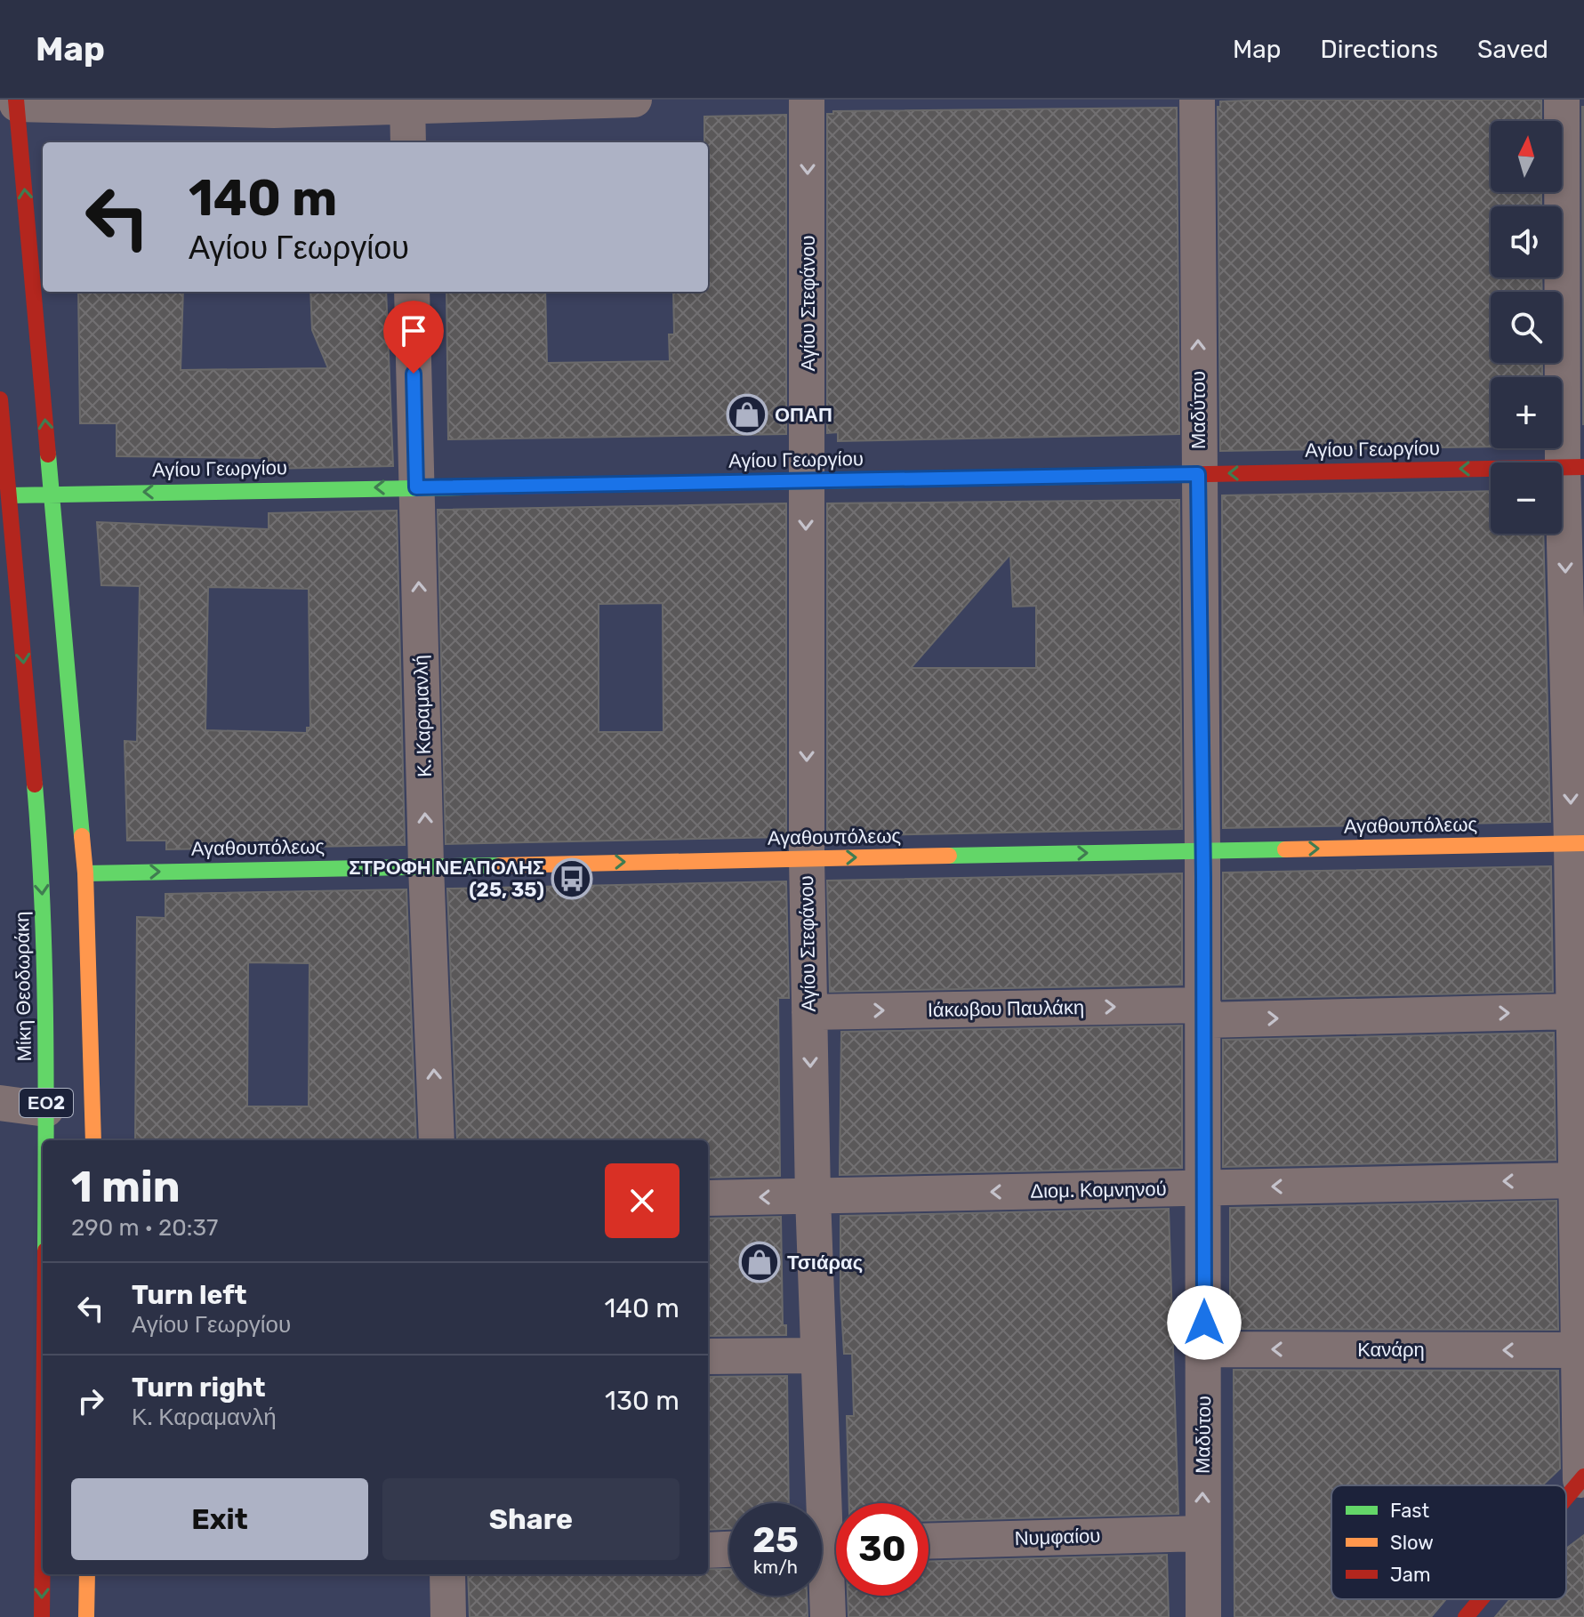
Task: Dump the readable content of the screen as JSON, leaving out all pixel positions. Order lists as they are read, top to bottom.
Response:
{
  "streets": {
    "main road": [
      "Αγίου Γεωργίου",
      "Αγαθουπόλεως",
      "Μίκη Θεοδωράκη",
      "ΕΟ2"
    ],
    "street": [
      "Αγίου Στεφάνου",
      "Μαδύτου",
      "Κ. Καραμανλή",
      "Ιάκωβου Παυλάκη",
      "Διομ. Κομνηνού",
      "Κανάρη",
      "Νυμφαίου"
    ]
  },
  "crossings": [
    ["Αγίου Στεφάνου", "Αγίου Γεωργίου"],
    ["Αγίου Στεφάνου", "Αγαθουπόλεως"],
    ["Αγίου Στεφάνου", "Ιάκωβου Παυλάκη"],
    ["Αγίου Στεφάνου", "Διομ. Κομνηνού"],
    ["Μαδύτου", "Αγίου Γεωργίου"],
    ["Μαδύτου", "Αγαθουπόλεως"],
    ["Μαδύτου", "Ιάκωβου Παυλάκη"],
    ["Μαδύτου", "Διομ. Κομνηνού"],
    ["Μαδύτου", "Κανάρη"],
    ["Μαδύτου", "Νυμφαίου"],
    ["Αγίου Γεωργίου", "Κ. Καραμανλή"],
    ["Αγίου Γεωργίου", "Μίκη Θεοδωράκη"],
    ["Αγίου Γεωργίου", "ΕΟ2"],
    ["Κ. Καραμανλή", "Αγαθουπόλεως"],
    ["Αγαθουπόλεως", "ΕΟ2"]
  ],
  "one_way": [
    "Αγίου Στεφάνου",
    "Μαδύτου",
    "Αγίου Γεωργίου",
    "Κ. Καραμανλή",
    "Αγαθουπόλεως",
    "Ιάκωβου Παυλάκη",
    "Διομ. Κομνηνού",
    "Κανάρη"
  ],
  "places": {
    "shop": ["ΟΠΑΠ", "Τσιάρας"],
    "bus stop": ["ΣΤΡΟΦΗ ΝΕΑΠΟΛΗΣ (25, 35)"]
  },
  "legend": ["Fast", "Slow", "Jam"],
  "north": "top",
  "page": {
    "header": "Map",
    "nav": ["Map", "Directions", "Saved"],
    "map_buttons": ["+", "−"],
    "turn": ["140 m", "Αγίου Γεωργίου"],
    "heading": ["1 min", "290 m · 20:37"],
    "list": [
      {
        "name": "Turn left",
        "note": "Αγίου Γεωργίου",
        "value": "140 m"
      },
      {
        "name": "Turn right",
        "note": "Κ. Καραμανλή",
        "value": "130 m"
      }
    ],
    "buttons": ["Exit", "Share"],
    "speed": "25 km/h",
    "limit": "30"
  }
}
